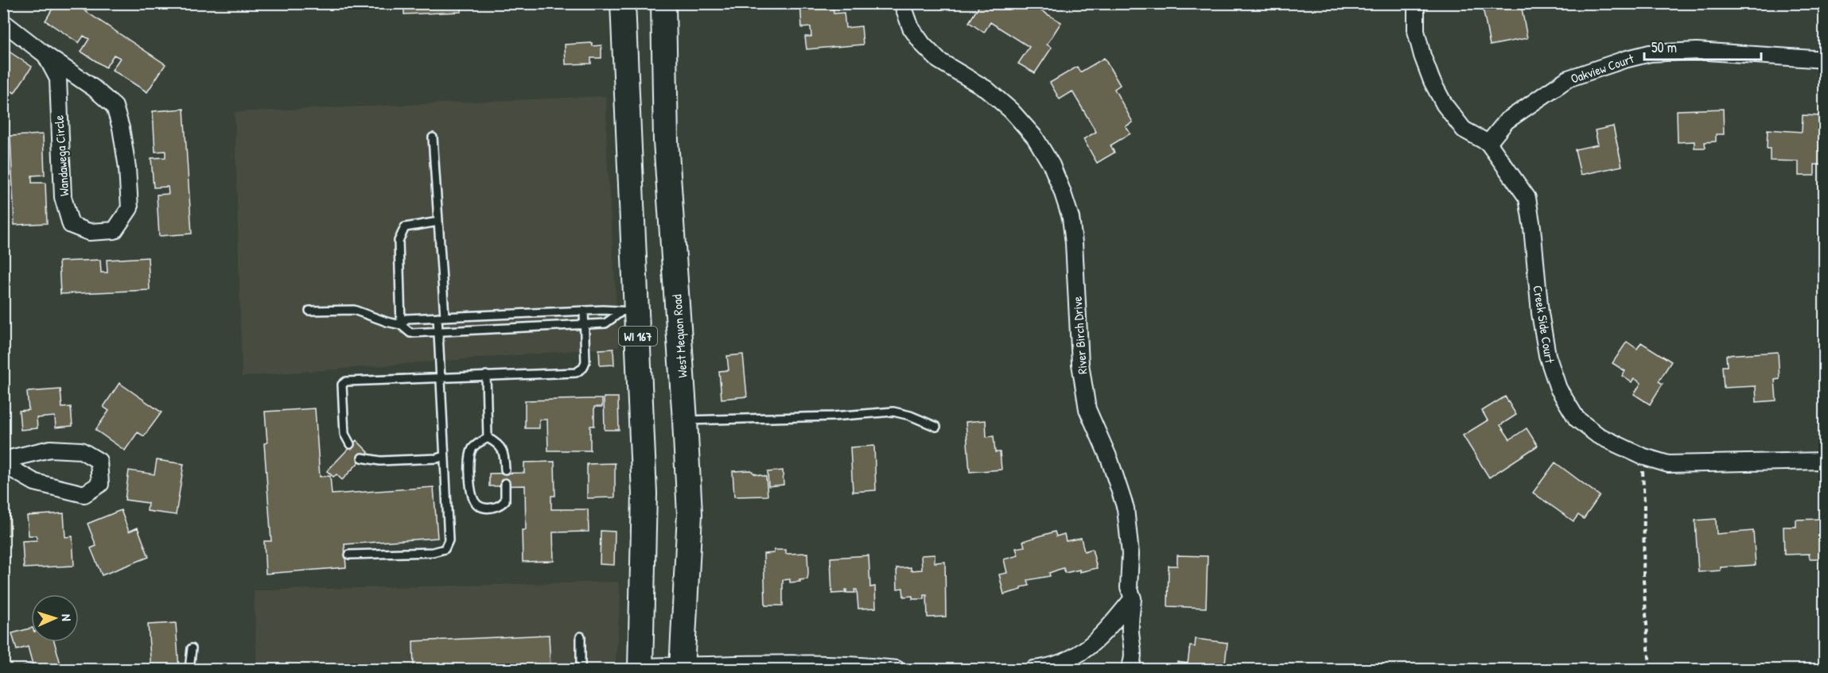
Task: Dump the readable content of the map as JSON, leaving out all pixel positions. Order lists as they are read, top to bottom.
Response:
{
  "streets": {
    "main road": ["WI 167", "West Mequon Road"],
    "street": [
      "Oakview Court",
      "Wandawega Circle",
      "Creek Side Court",
      "River Birch Drive"
    ]
  },
  "crossings": [
    ["Oakview Court", "Creek Side Court"]
  ],
  "scale_bar": "50 m",
  "north": "right"
}
